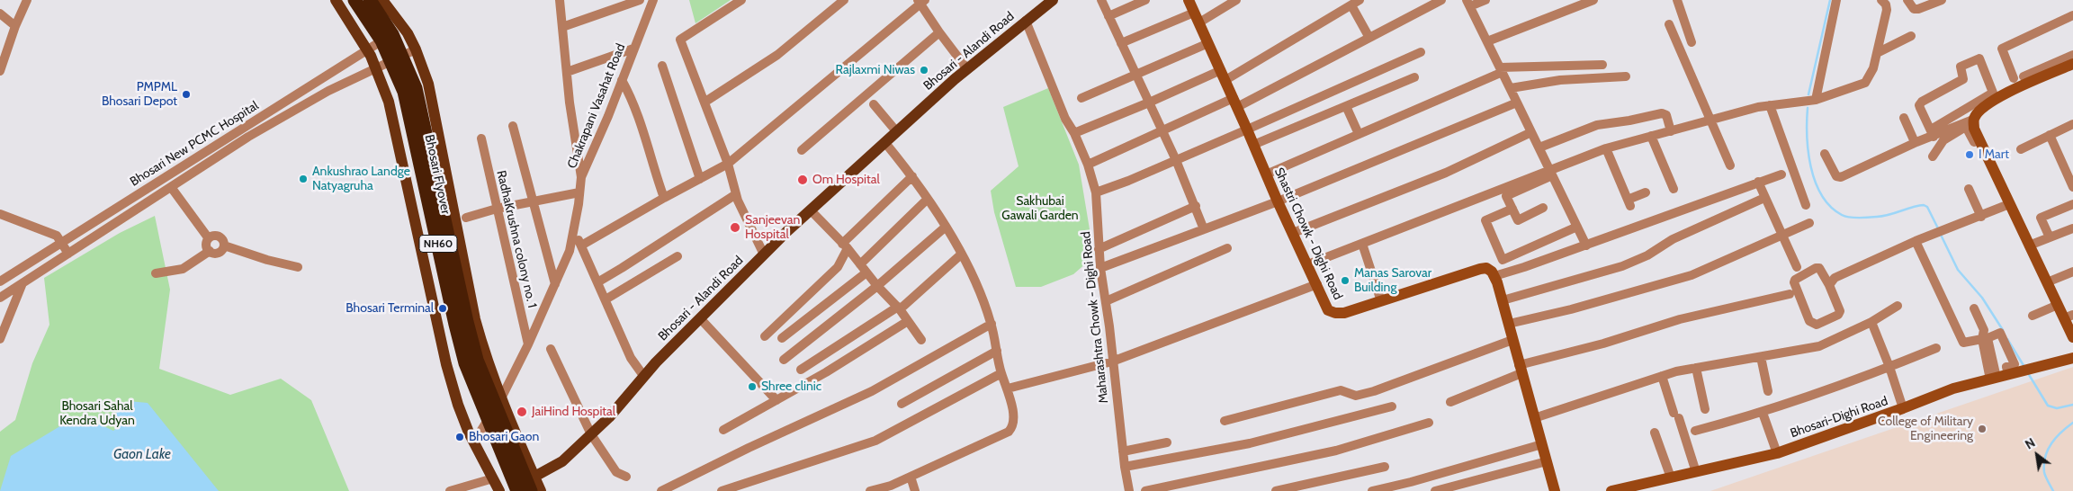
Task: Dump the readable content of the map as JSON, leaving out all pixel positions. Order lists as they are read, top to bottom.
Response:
{
  "streets": {
    "highway": ["Bhosari Flyover", "NH60"],
    "main road": ["Bhosari - Alandi Road"],
    "street": [
      "Chakrapani Vasahat Road",
      "Bhosari New PCMC Hospital",
      "Shastri Chowk - Dighi Road",
      "RadhaKrushna colony no. 1",
      "Maharashtra Chowk - Dighi Road",
      "Bhosari-Dighi Road"
    ]
  },
  "crossings": [
    ["Bhosari - Alandi Road", "Maharashtra Chowk - Dighi Road"],
    ["Chakrapani Vasahat Road", "RadhaKrushna colony no. 1"]
  ],
  "water": ["Gaon Lake"],
  "parks": ["Sakhubai Gawali Garden", "Bhosari Sahal Kendra Udyan"],
  "places": [
    "Rajlaxmi Niwas",
    "PMPML Bhosari Depot",
    "I Mart",
    "Ankushrao Landge Natyagruha",
    "Om Hospital",
    "Sanjeevan Hospital",
    "Manas Sarovar Building",
    "Bhosari Terminal",
    "Shree clinic",
    "JaiHind Hospital",
    "College of Military Engineering",
    "Bhosari Gaon"
  ],
  "north": "top left"
}
